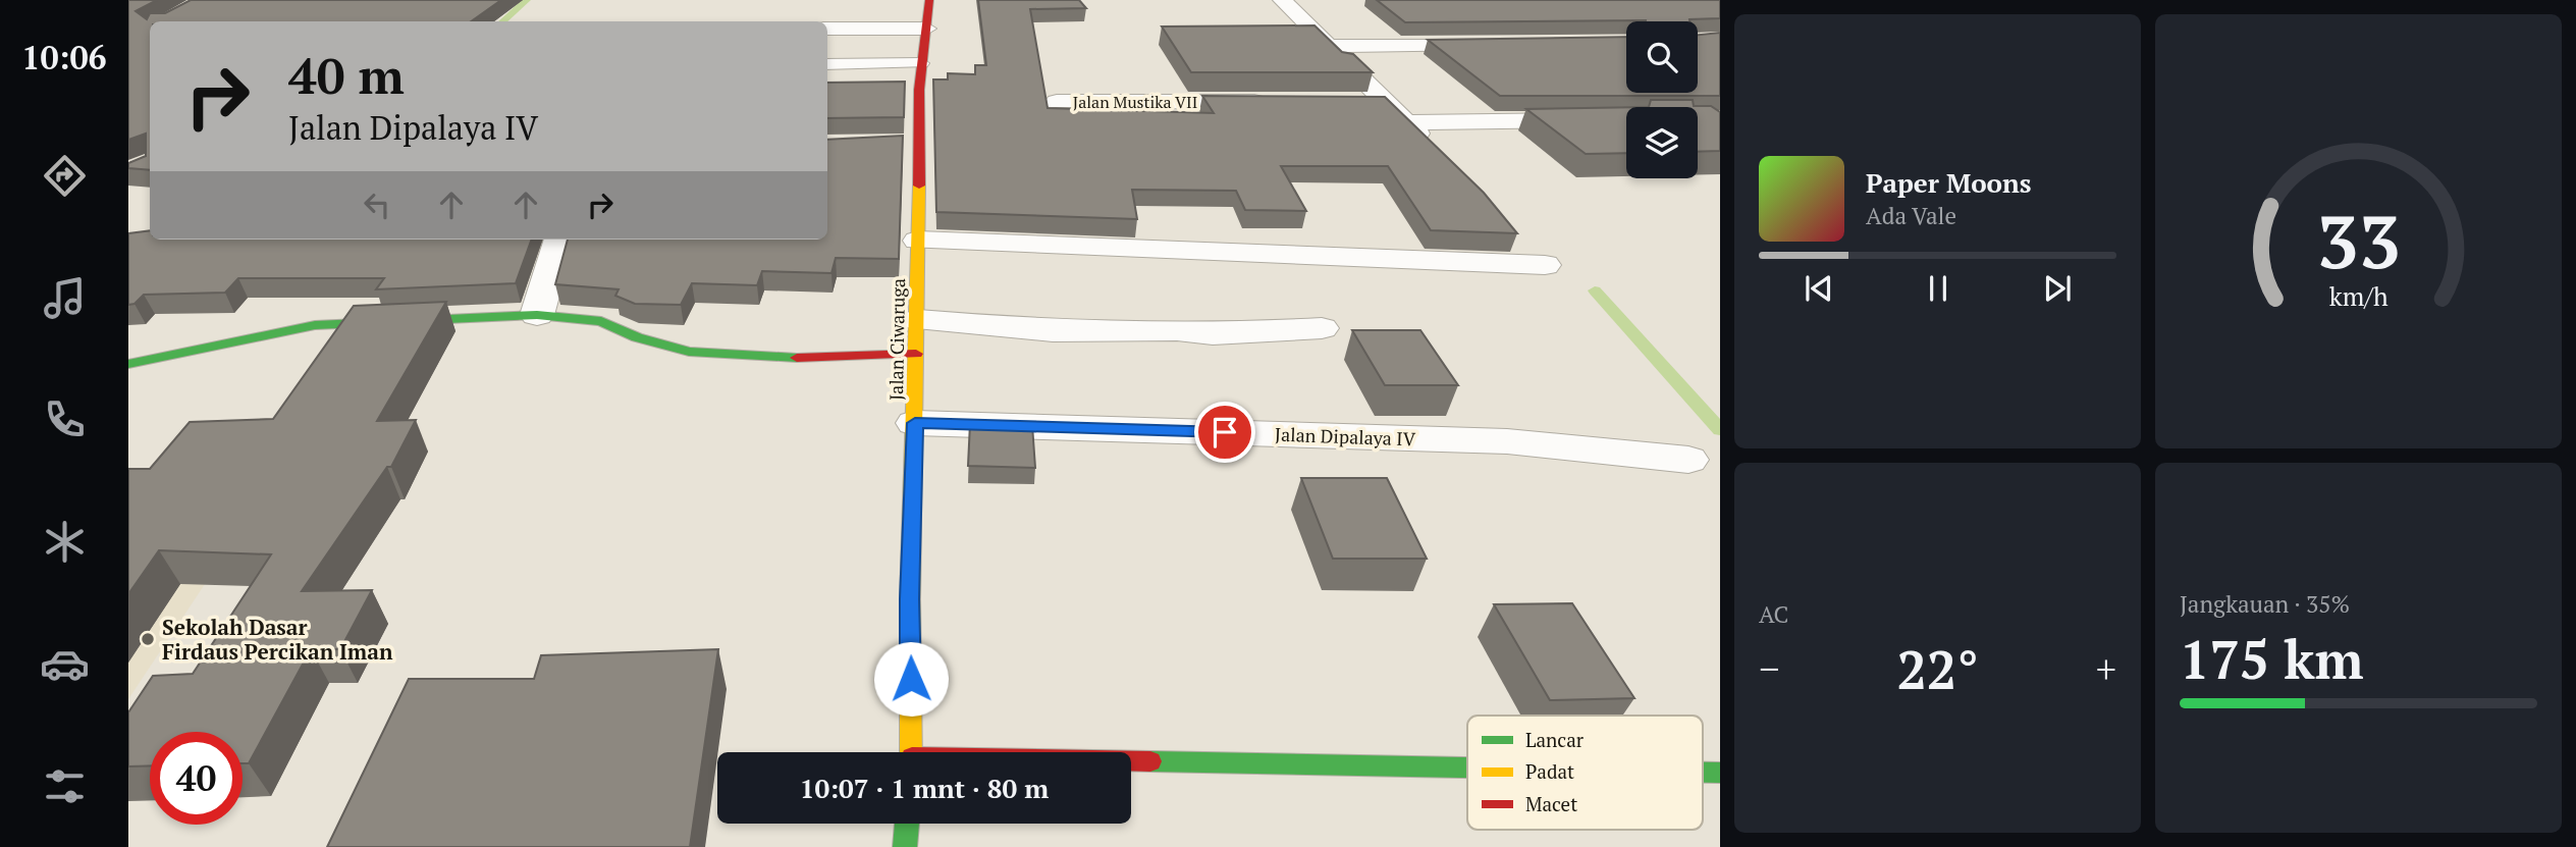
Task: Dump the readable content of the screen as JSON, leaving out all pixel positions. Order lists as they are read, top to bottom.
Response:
{
  "streets": {
    "street": ["Jalan Mustika VII", "Jalan Ciwaruga", "Jalan Dipalaya IV"]
  },
  "crossings": [
    ["Jalan Ciwaruga", "Jalan Dipalaya IV"]
  ],
  "places": ["Sekolah Dasar Firdaus Percikan Iman"],
  "legend": ["Lancar", "Padat", "Macet"],
  "page": {
    "tabs": "10:06",
    "turn": ["40 m", "Jalan Dipalaya IV"],
    "song": ["Paper Moons", "Ada Vale"],
    "tile": [
      "AC",
      ["Jangkauan · 35%", "175 km"]
    ],
    "heat": ["−", "22°", "+"],
    "limit": "40",
    "trip": "10:07 · 1 mnt · 80 m",
    "gauge": ["33", "km/h"]
  }
}
